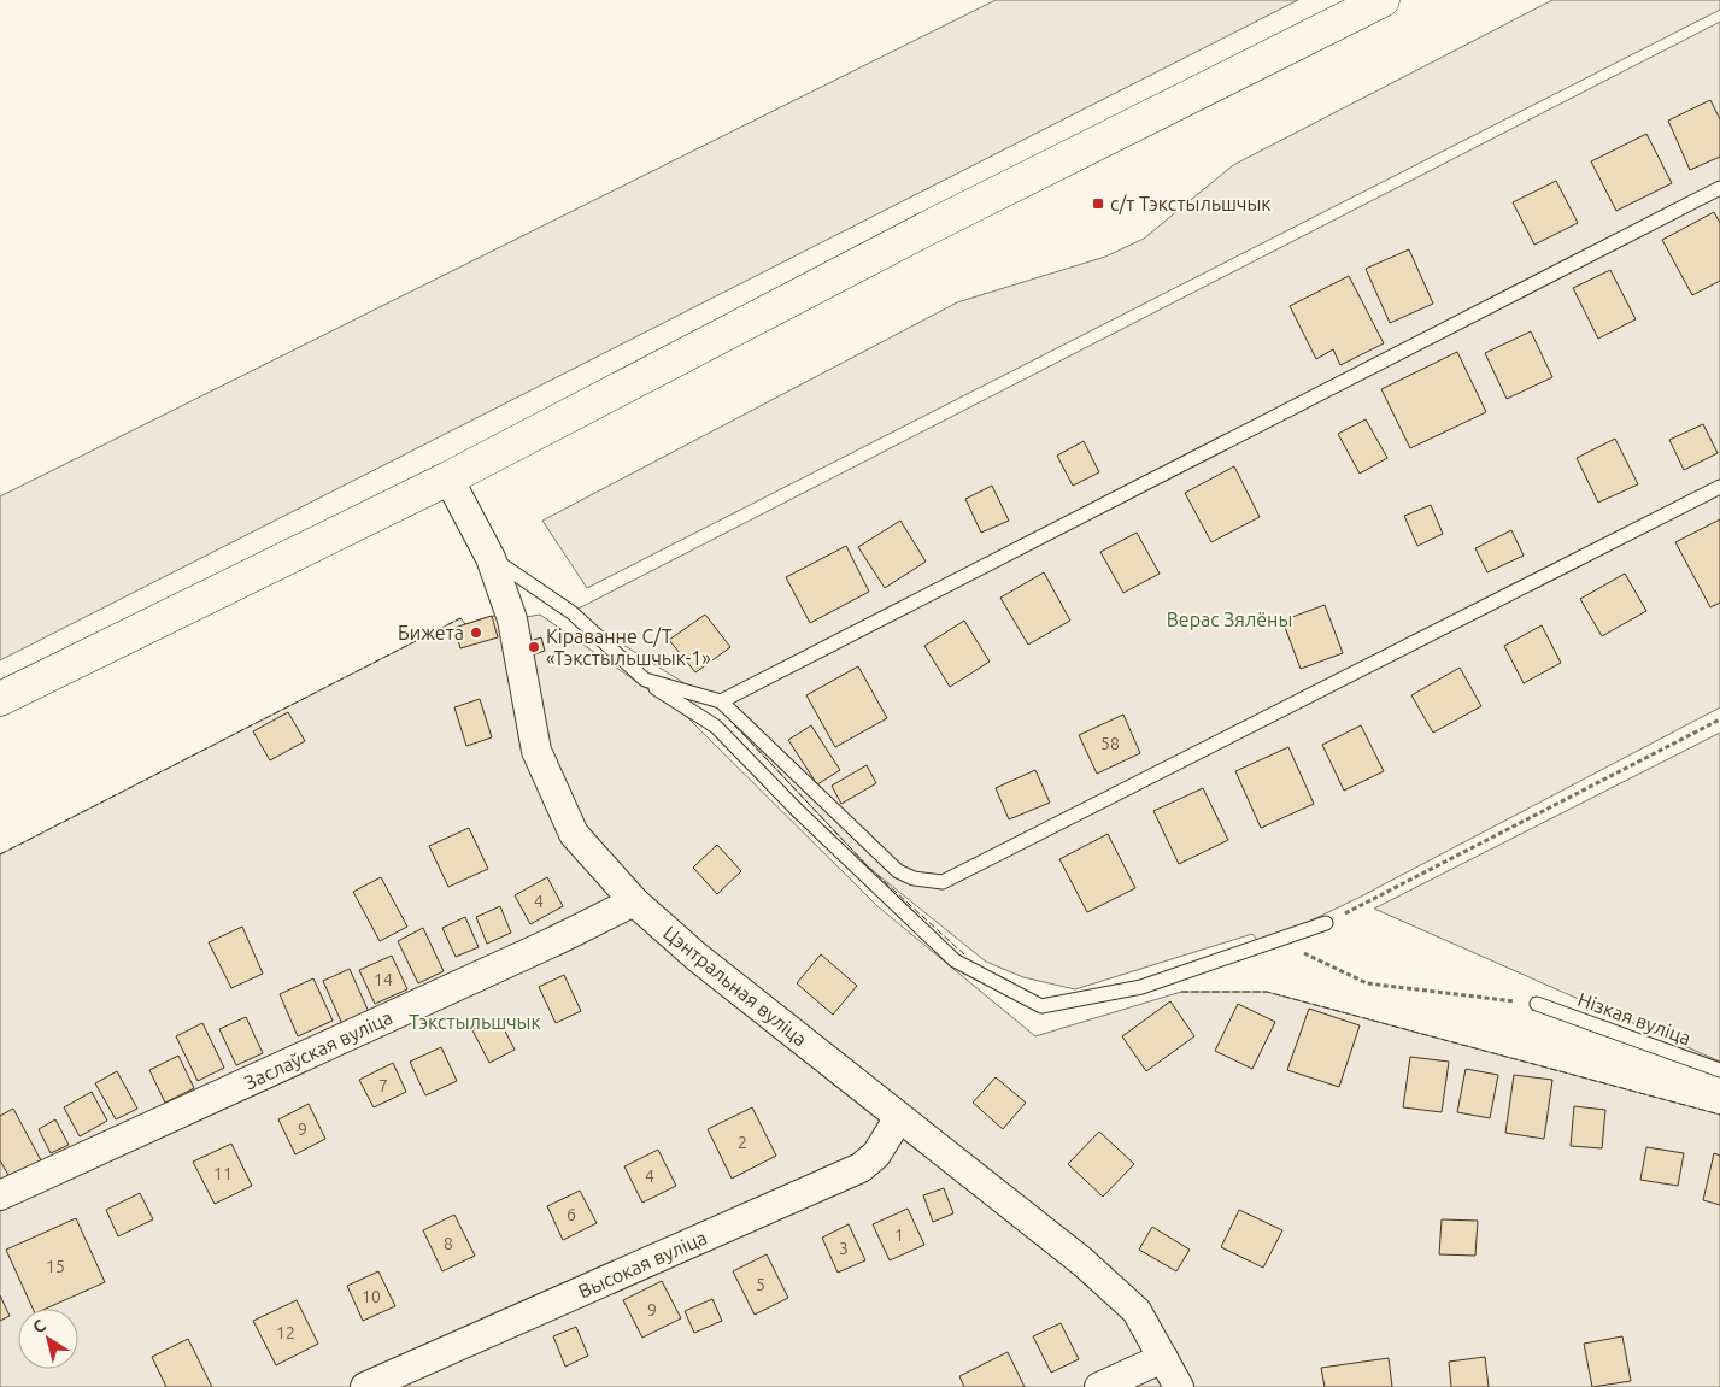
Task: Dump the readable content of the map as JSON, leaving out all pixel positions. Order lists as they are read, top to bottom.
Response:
{
  "streets": {
    "street": ["Цэнтральная вуліца", "Заслаўская вуліца", "Высокая вуліца"],
    "lane": ["Нізкая вуліца"]
  },
  "crossings": [
    ["Цэнтральная вуліца", "Заслаўская вуліца"],
    ["Цэнтральная вуліца", "Высокая вуліца"]
  ],
  "parks": ["Верас Зялёны", "Тэкстыльшчык"],
  "places": {
    "transit": ["с/т Тэкстыльшчык"],
    "other": ["Бижета", "Кіраванне С/Т «Тэкстыльшчык-1»"]
  },
  "house_numbers": [
    "58",
    "4",
    "14",
    "7",
    "9",
    "2",
    "11",
    "4",
    "6",
    "1",
    "8",
    "3",
    "15",
    "5",
    "10",
    "9",
    "12"
  ],
  "north": "top left"
}
